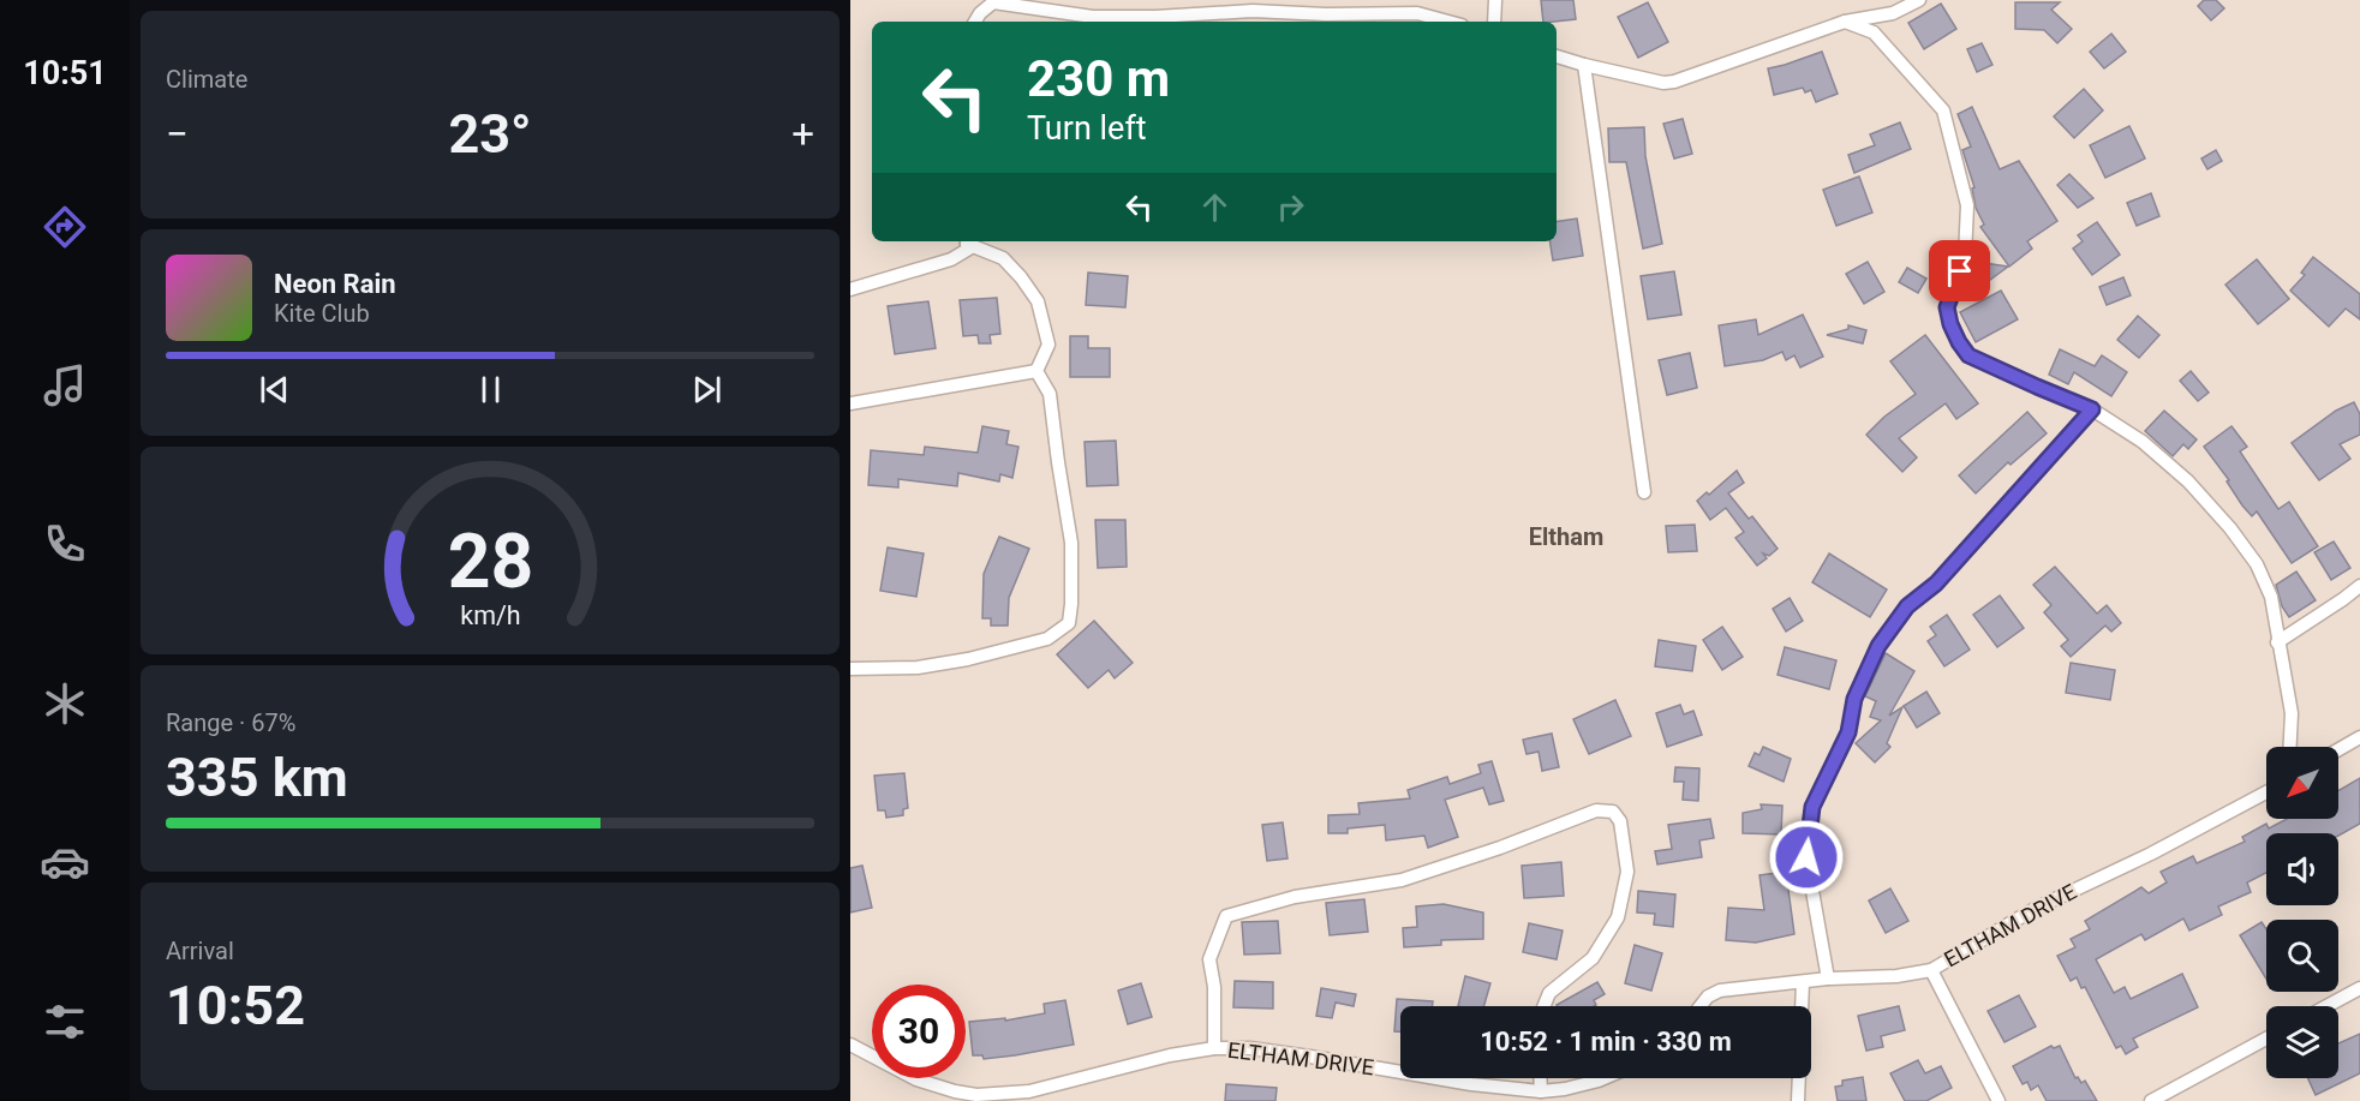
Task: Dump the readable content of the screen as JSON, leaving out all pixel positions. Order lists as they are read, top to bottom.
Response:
{
  "streets": {
    "street": ["ELTHAM DRIVE"]
  },
  "districts": ["Eltham"],
  "north": "bottom left",
  "page": {
    "tabs": "10:51",
    "tile": [
      "Climate",
      ["Range · 67%", "335 km"],
      ["Arrival", "10:52"]
    ],
    "turn": ["230 m", "Turn left"],
    "heat": ["−", "23°", "+"],
    "song": ["Neon Rain", "Kite Club"],
    "limit": "30",
    "trip": "10:52 · 1 min · 330 m",
    "gauge": ["28", "km/h"]
  }
}
